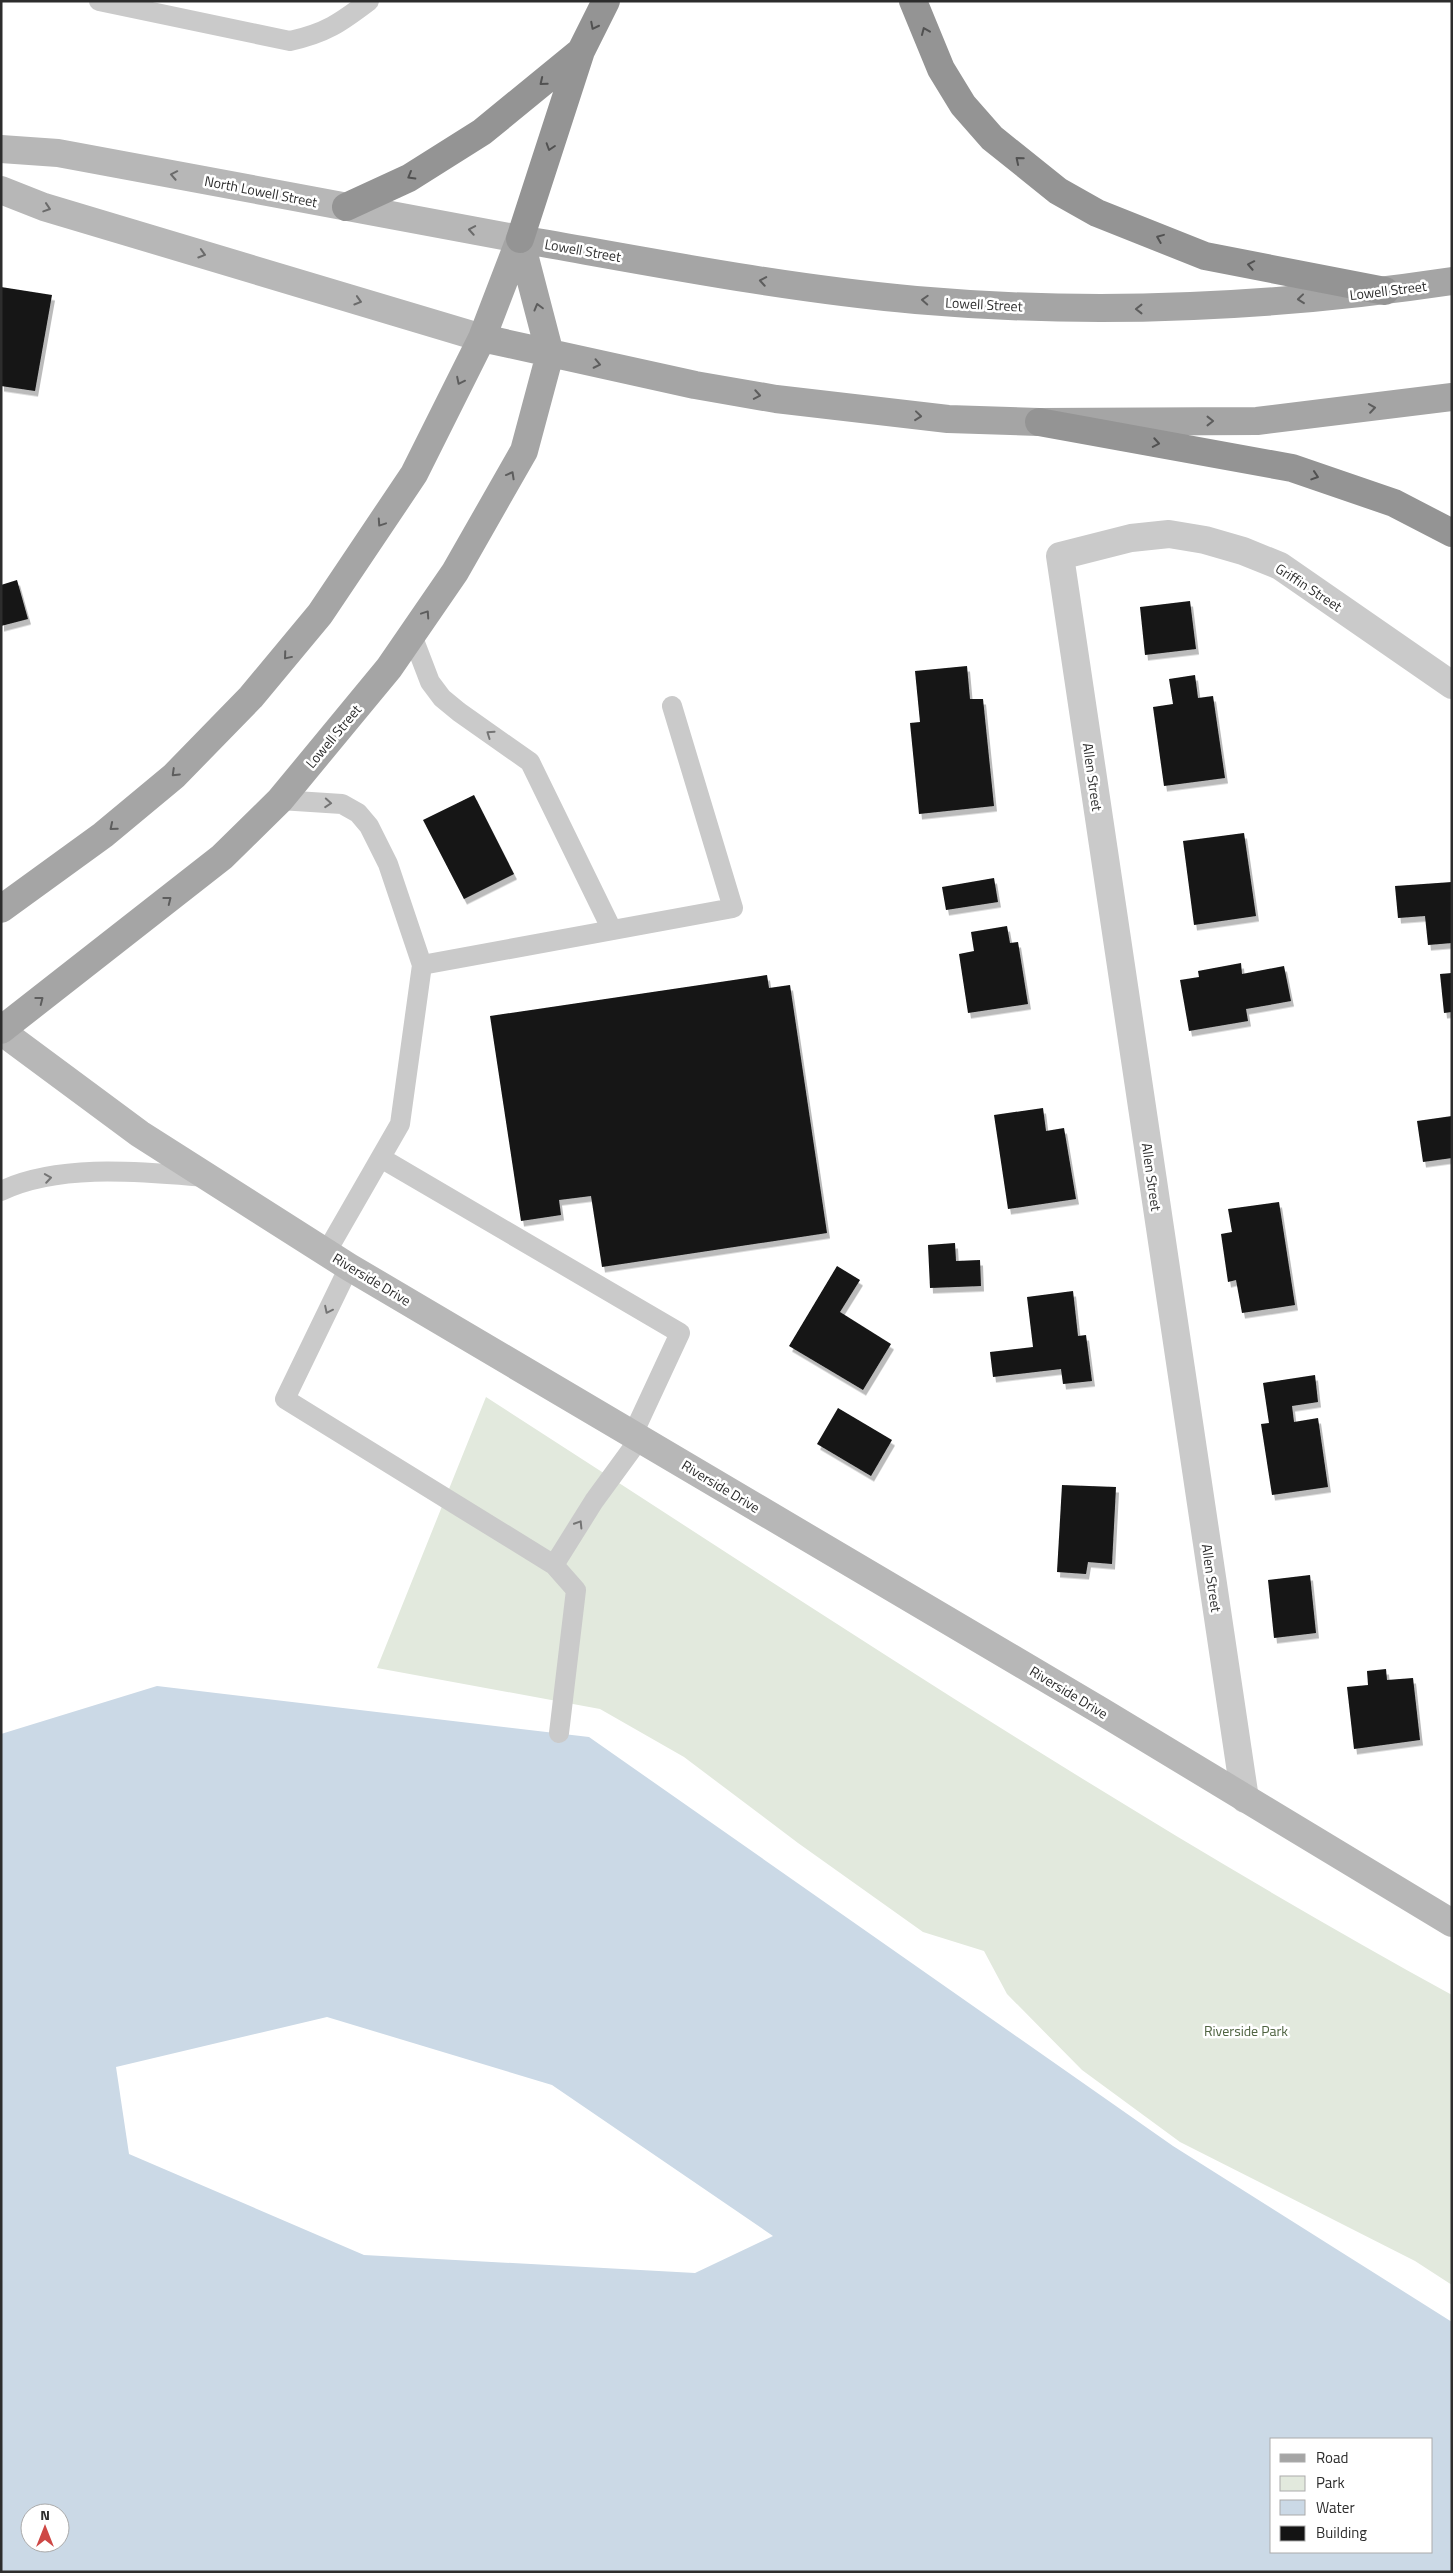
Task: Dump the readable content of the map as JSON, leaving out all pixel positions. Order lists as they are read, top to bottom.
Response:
{
  "streets": {
    "main road": ["North Lowell Street", "Lowell Street", "Riverside Drive"],
    "street": ["Griffin Street", "Allen Street"]
  },
  "crossings": [
    ["North Lowell Street", "Lowell Street"],
    ["Lowell Street", "Riverside Drive"],
    ["Griffin Street", "Allen Street"],
    ["Allen Street", "Riverside Drive"]
  ],
  "parks": ["Riverside Park"],
  "legend": [
    "Road",
    "Park",
    "Water",
    "Building"
  ],
  "north": "top"
}
